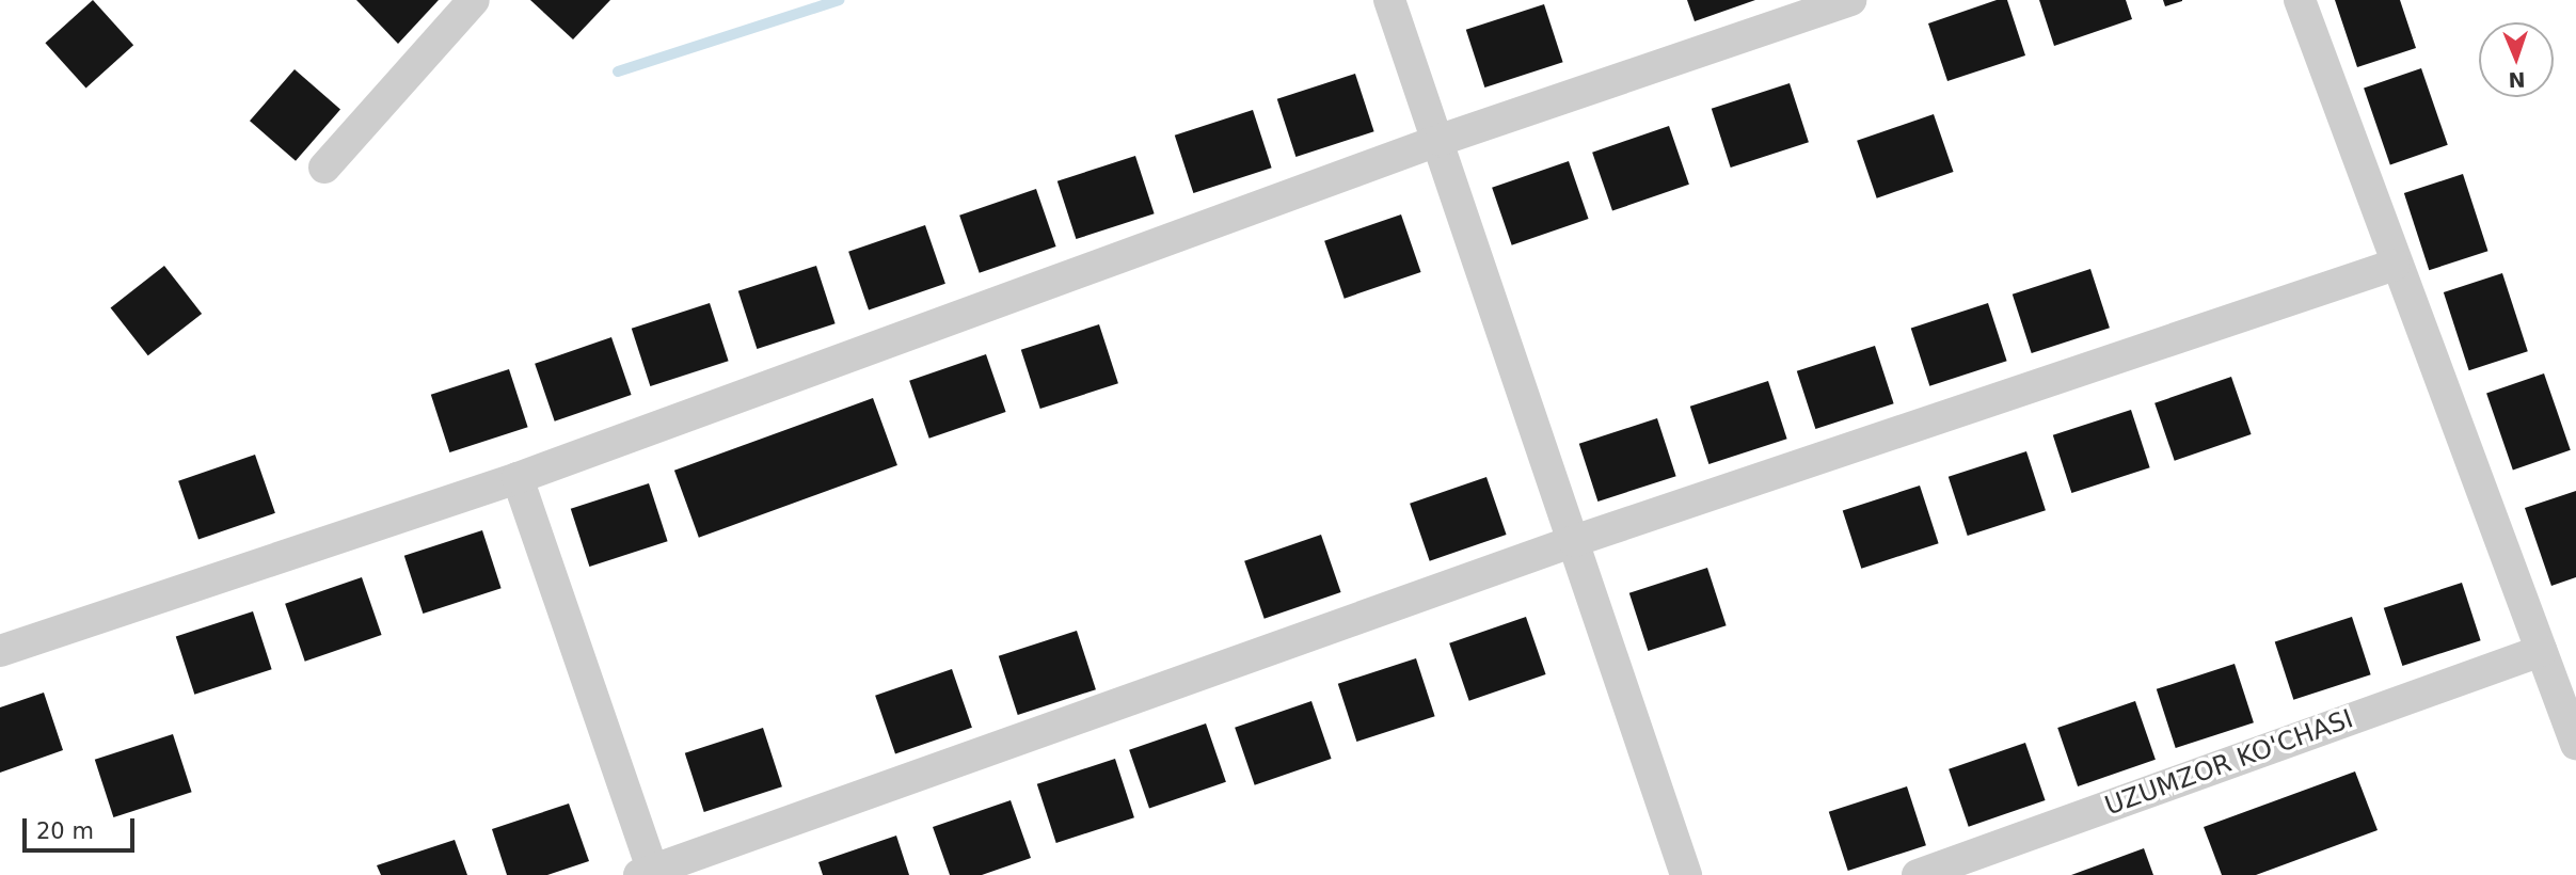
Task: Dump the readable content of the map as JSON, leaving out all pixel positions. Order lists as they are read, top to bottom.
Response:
{
  "streets": {
    "street": ["UZUMZOR KO'CHASI"]
  },
  "scale_bar": "20 m",
  "north": "bottom"
}
